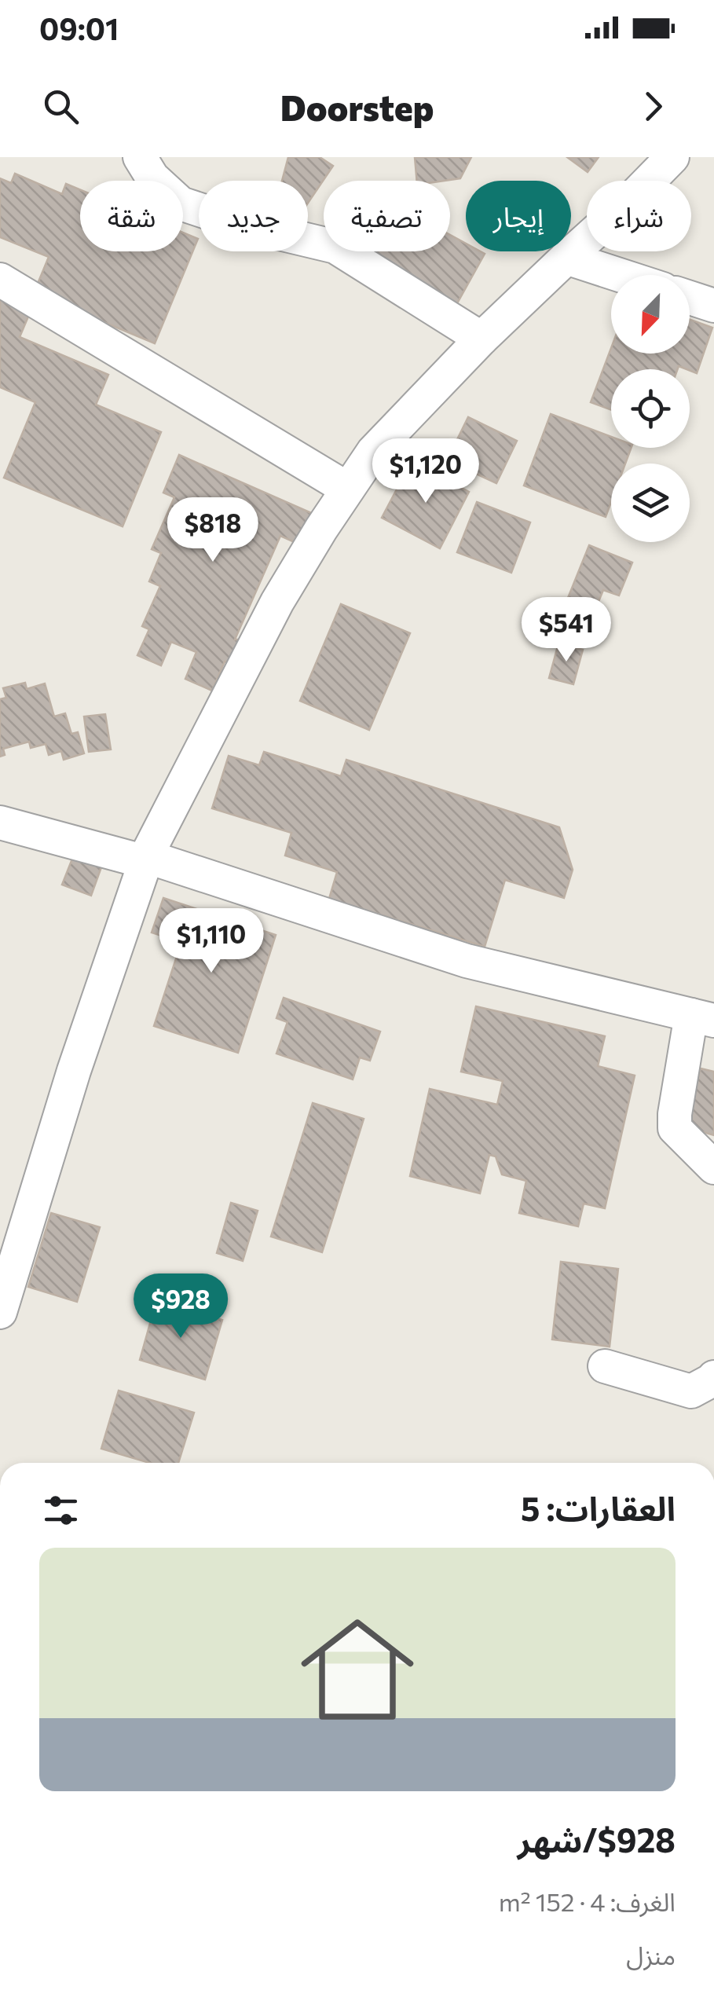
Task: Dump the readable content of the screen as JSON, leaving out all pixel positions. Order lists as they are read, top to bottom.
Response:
{
  "north": "bottom left",
  "page": {
    "status": "09:01",
    "header": "Doorstep",
    "chip": [
      "شراء",
      "إيجار",
      "تصفية",
      "جديد",
      "شقة"
    ],
    "price": [
      "$1,120",
      "$818",
      "$541",
      "$1,110",
      "$928"
    ],
    "heading": "العقارات: 5",
    "list": [
      {
        "name": "$928/شهر",
        "note": "الغرف: 4 · 152 m² · منزل"
      }
    ]
  }
}
